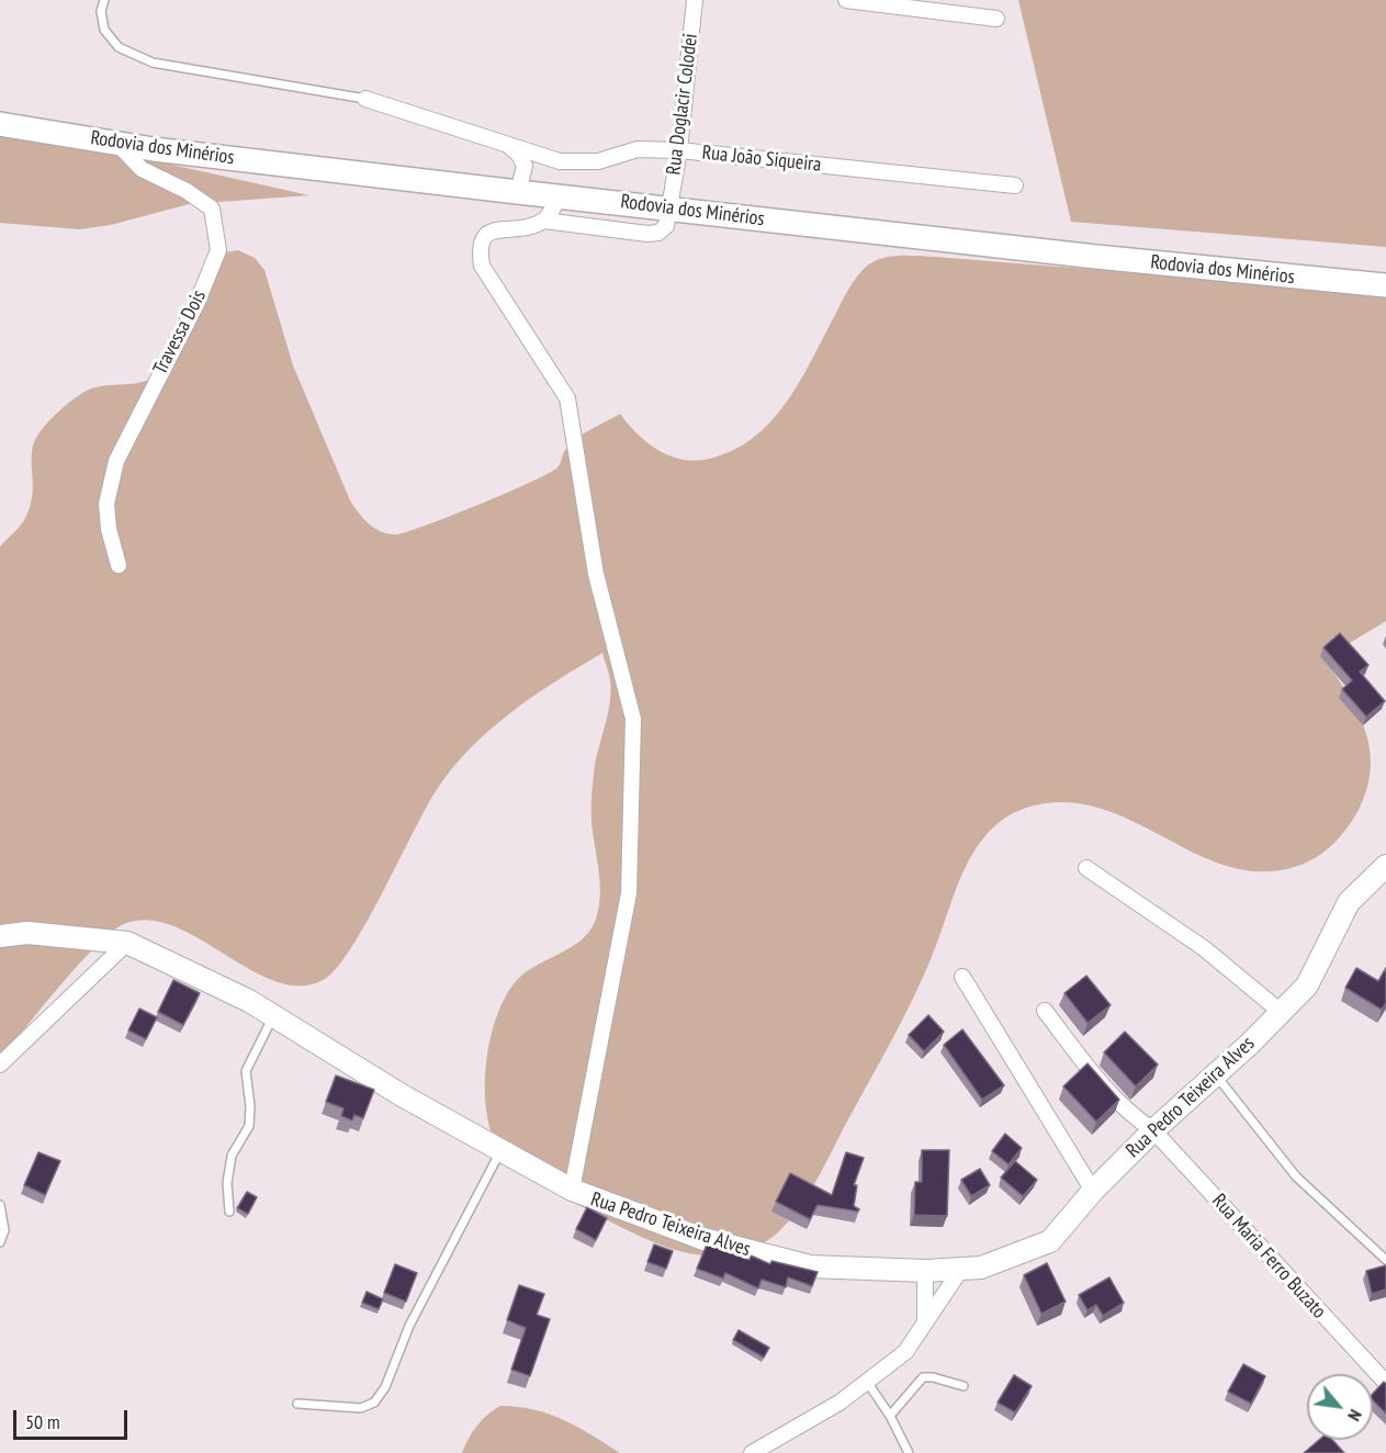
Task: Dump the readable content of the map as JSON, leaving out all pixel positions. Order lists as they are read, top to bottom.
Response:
{
  "streets": {
    "main road": ["Rodovia dos Minérios"],
    "street": [
      "Rua Doglacir Colodei",
      "Rua João Siqueira",
      "Travessa Dois",
      "Rua Pedro Teixeira Alves",
      "Rua Maria Ferro Buzato"
    ]
  },
  "crossings": [
    ["Rua Doglacir Colodei", "Rodovia dos Minérios"],
    ["Rua Doglacir Colodei", "Rua João Siqueira"],
    ["Rodovia dos Minérios", "Travessa Dois"],
    ["Rua Pedro Teixeira Alves", "Rua Maria Ferro Buzato"]
  ],
  "scale_bar": "50 m",
  "north": "bottom right"
}
